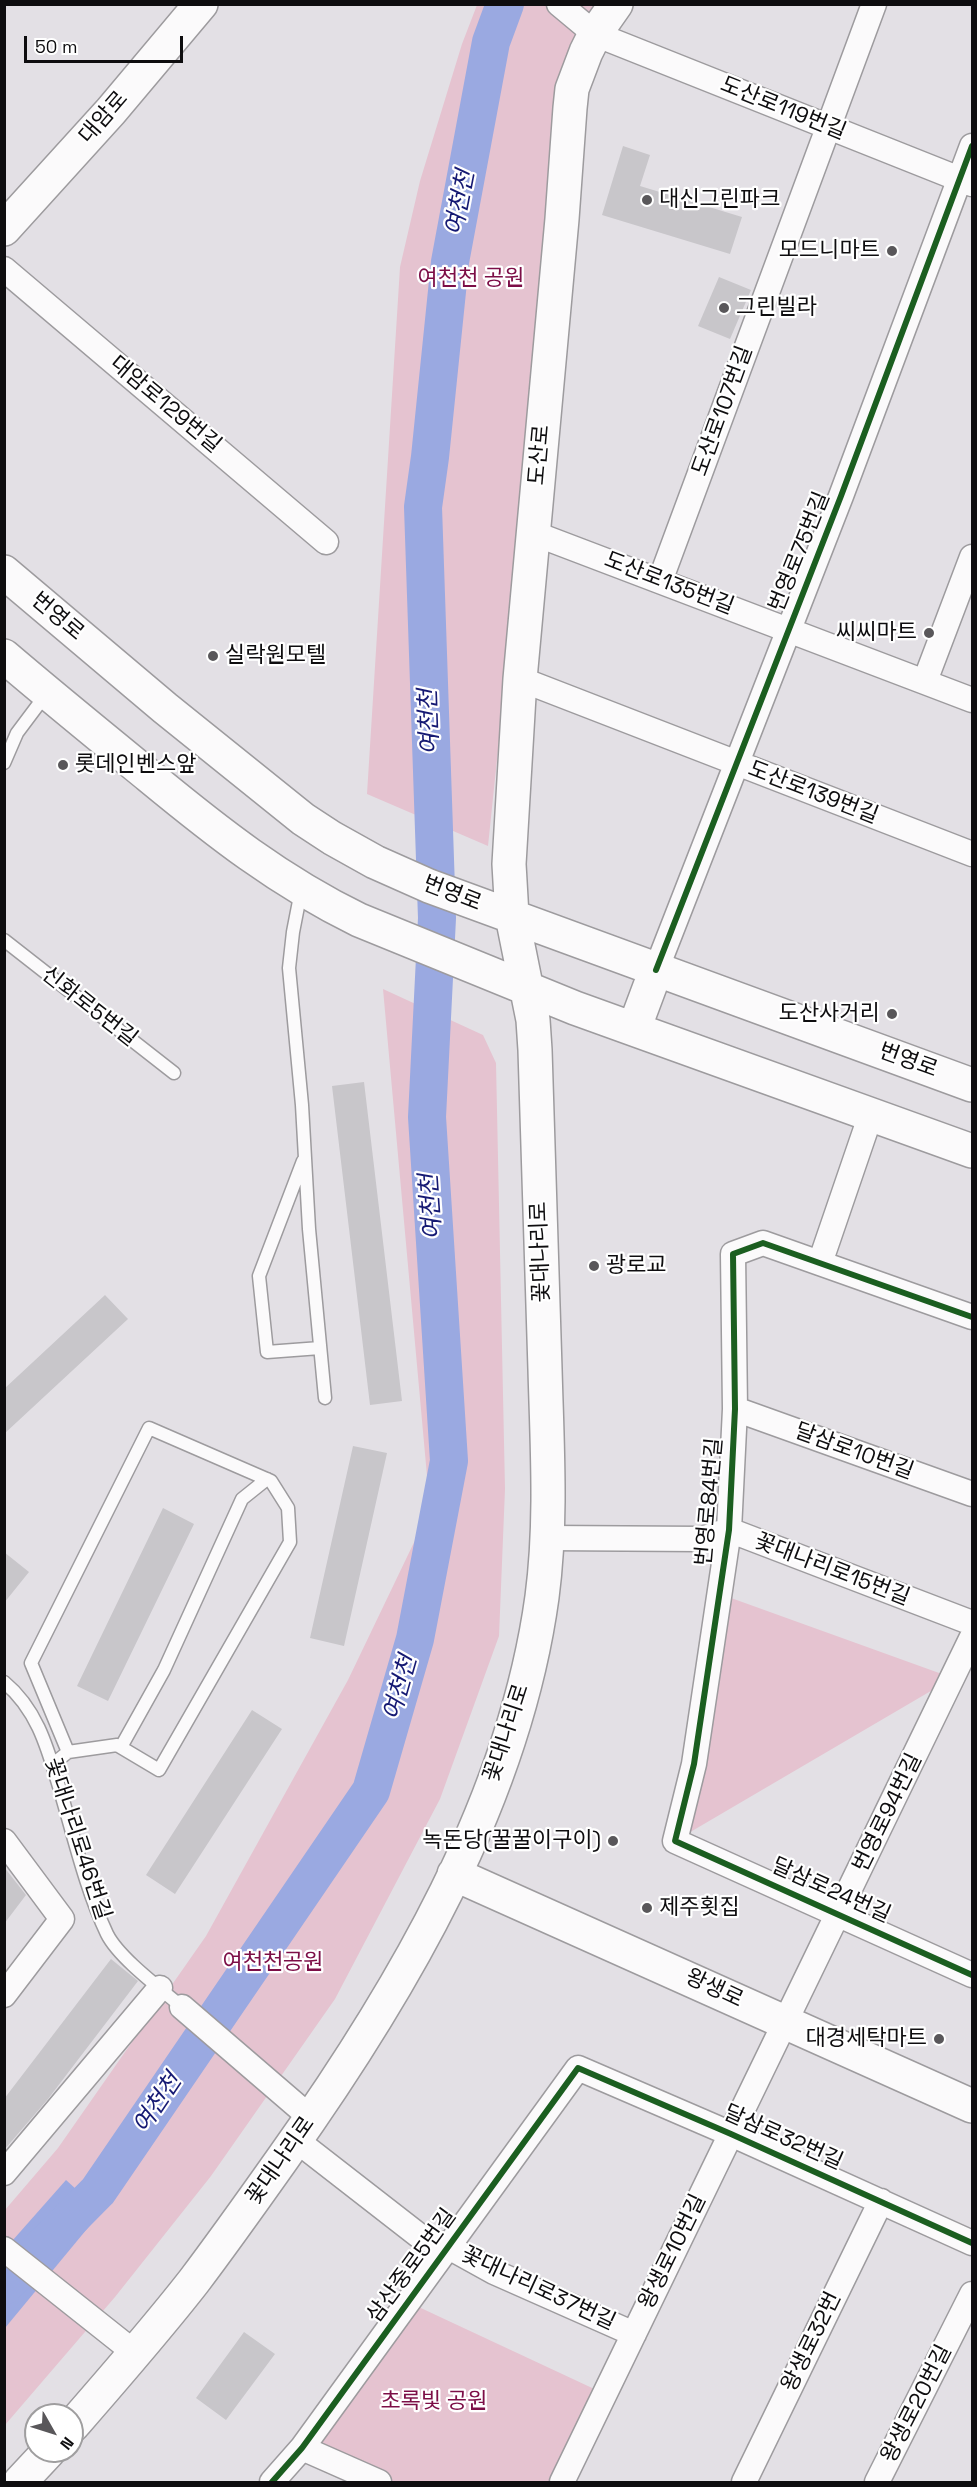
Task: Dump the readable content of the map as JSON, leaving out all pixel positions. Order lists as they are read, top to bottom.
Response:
{
  "streets": {
    "main road": [
      "대암로",
      "도산로",
      "번영로",
      "꽃대나리로",
      "왕생로"
    ],
    "street": [
      "도산로119번길",
      "대암로129번길",
      "도산로107번길",
      "번영로75번길",
      "도산로135번길",
      "도산로139번길",
      "달삼로10번길",
      "번영로84번길",
      "꽃대나리로15번길",
      "번영로94번길",
      "달삼로24번길",
      "달삼로32번길",
      "왕생로10번길",
      "삼산중로5번길",
      "꽃대나리로37번길",
      "왕생로32번",
      "왕생로20번길"
    ],
    "lane": ["신화로5번길", "꽃대나리로46번길"]
  },
  "crossings": [
    ["도산로119번길", "도산로107번길"],
    ["도산로119번길", "도산로"],
    ["도산로119번길", "번영로75번길"],
    ["도산로107번길", "도산로135번길"],
    ["도산로", "도산로135번길"],
    ["도산로", "번영로"],
    ["도산로", "도산로139번길"],
    ["도산로", "꽃대나리로"],
    ["번영로75번길", "도산로135번길"],
    ["번영로75번길", "번영로"],
    ["번영로75번길", "도산로139번길"],
    ["번영로", "꽃대나리로"],
    ["꽃대나리로", "꽃대나리로15번길"],
    ["꽃대나리로", "왕생로"],
    ["꽃대나리로", "꽃대나리로37번길"],
    ["달삼로10번길", "번영로84번길"],
    ["번영로84번길", "꽃대나리로15번길"],
    ["번영로84번길", "달삼로24번길"],
    ["번영로94번길", "달삼로24번길"],
    ["번영로94번길", "왕생로"],
    ["번영로94번길", "왕생로10번길"],
    ["꽃대나리로46번길", "꽃대나리로37번길"],
    ["왕생로", "왕생로10번길"],
    ["달삼로32번길", "왕생로10번길"],
    ["달삼로32번길", "삼산중로5번길"],
    ["달삼로32번길", "왕생로32번"],
    ["왕생로10번길", "꽃대나리로37번길"],
    ["삼산중로5번길", "꽃대나리로37번길"]
  ],
  "water": ["여천천"],
  "parks": ["여천천 공원", "여천천공원", "초록빛 공원"],
  "places": [
    "대신그린파크",
    "모드니마트",
    "그린빌라",
    "씨씨마트",
    "실락원모텔",
    "롯데인벤스앞",
    "도산사거리",
    "광로교",
    "녹돈당(꿀꿀이구이)",
    "제주횟집",
    "대경세탁마트"
  ],
  "scale_bar": "50 m",
  "north": "bottom right"
}
